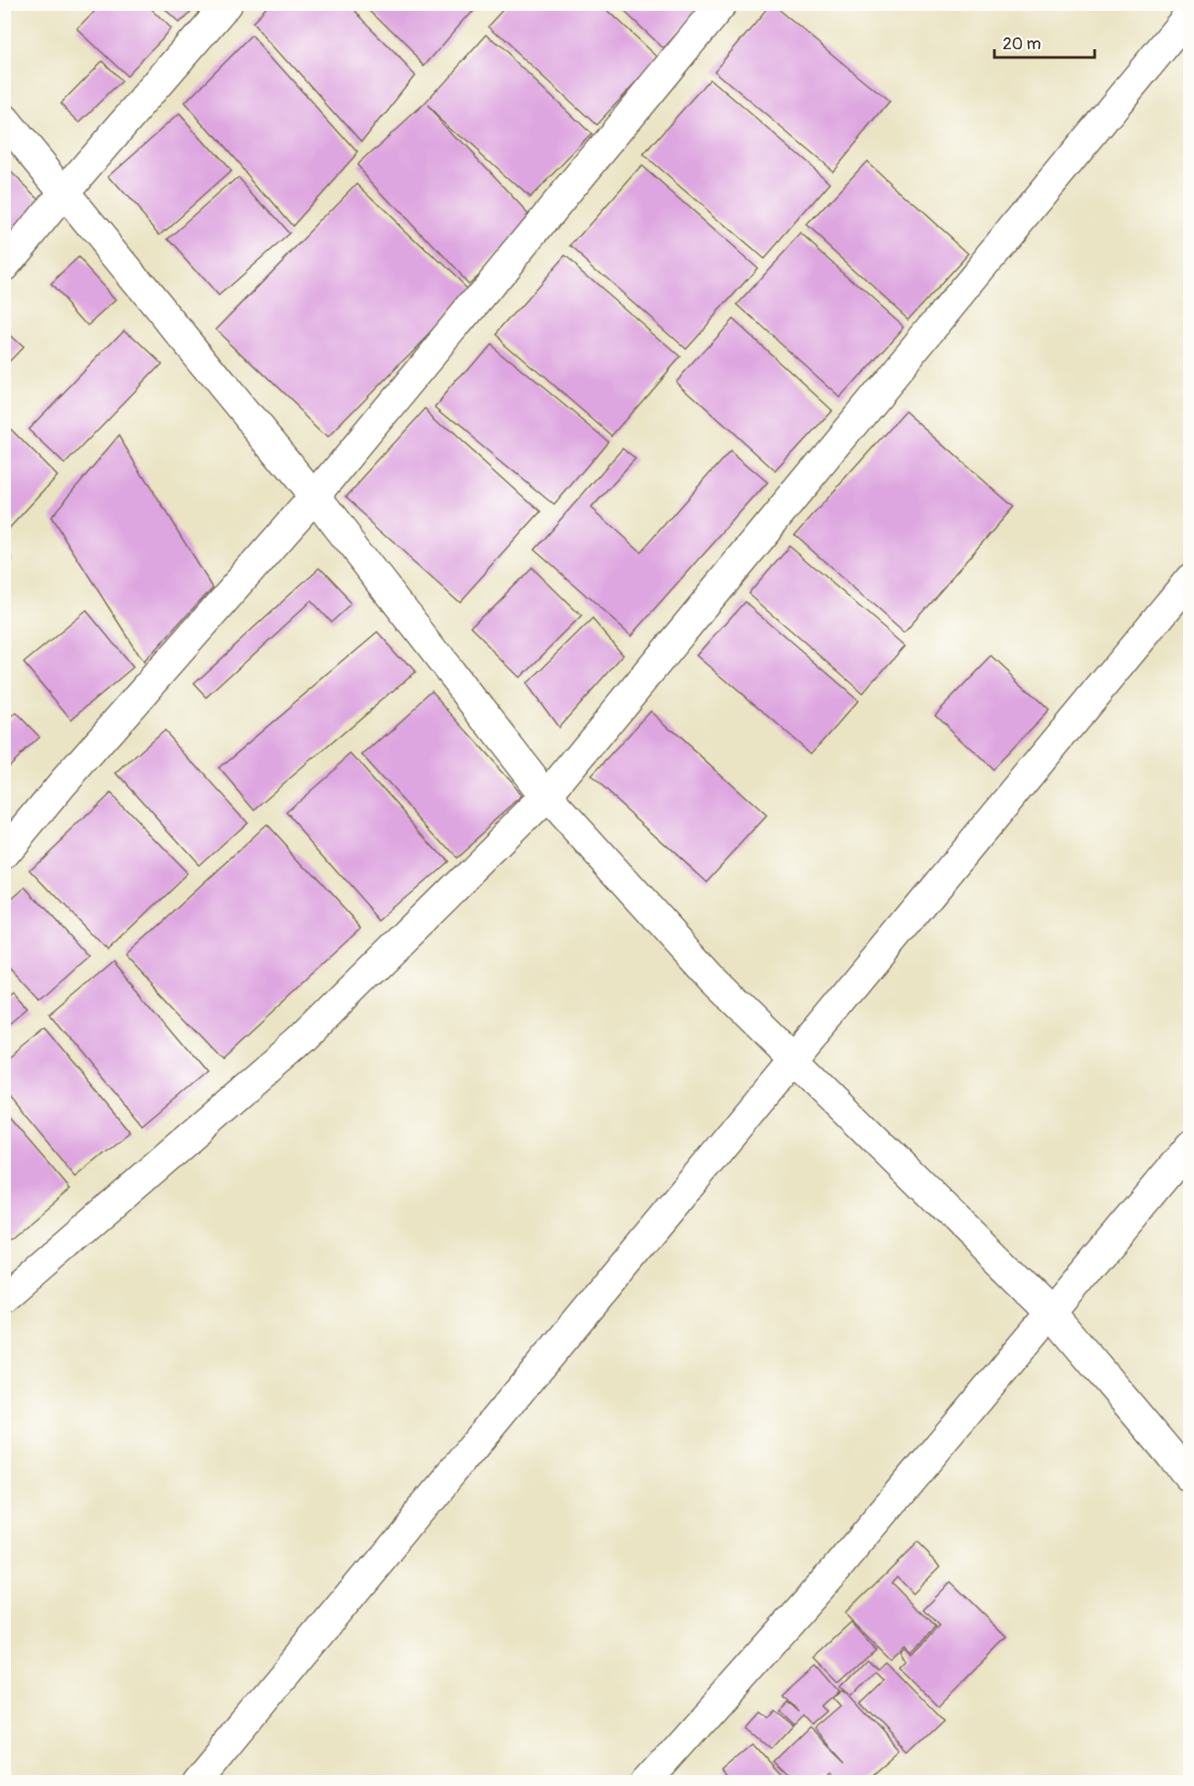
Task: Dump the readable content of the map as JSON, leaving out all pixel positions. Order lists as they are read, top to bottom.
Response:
{
  "scale_bar": "20 m"
}
